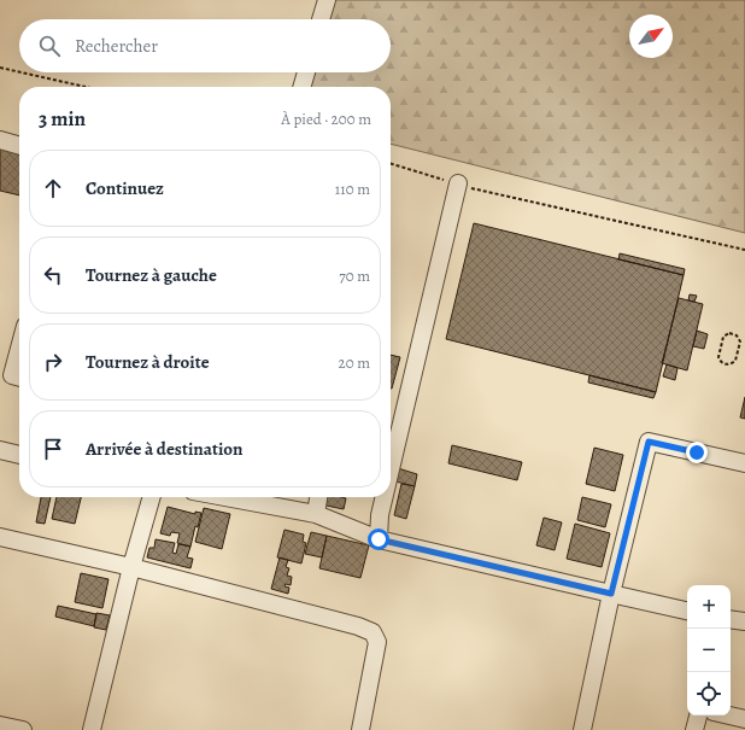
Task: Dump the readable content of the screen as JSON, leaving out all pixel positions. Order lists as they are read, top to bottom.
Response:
{
  "north": "top right",
  "page": {
    "search": "Rechercher",
    "heading": ["3 min", "À pied · 200 m"],
    "list": [
      ["Continuez", "110 m"],
      ["Tournez à gauche", "70 m"],
      ["Tournez à droite", "20 m"],
      "Arrivée à destination"
    ],
    "map_buttons": ["+", "−"]
  }
}
